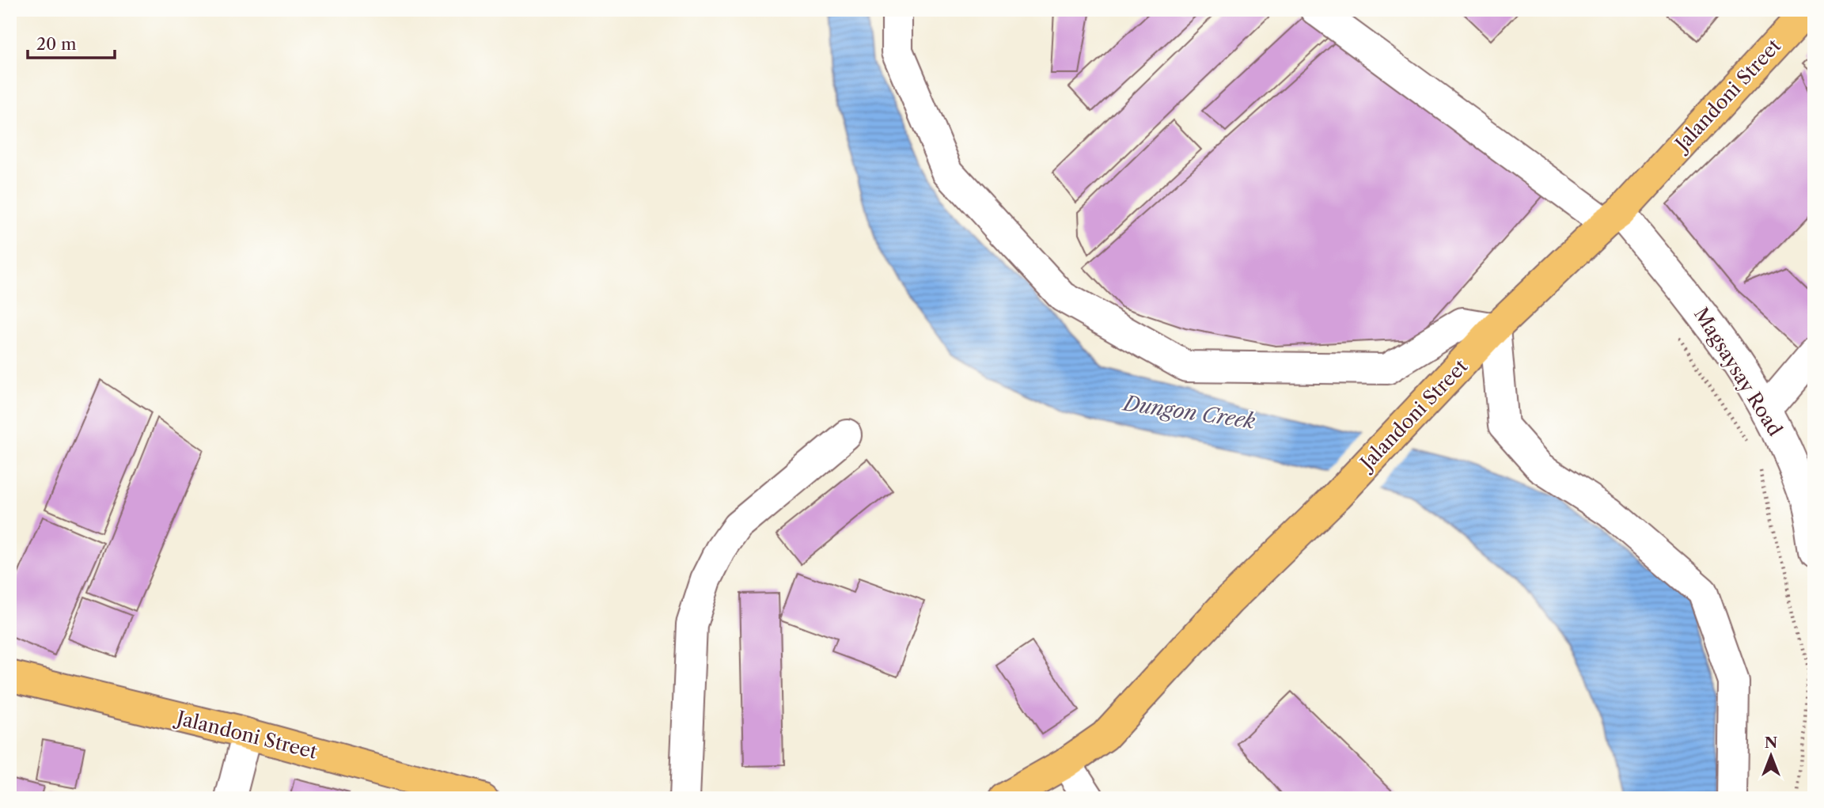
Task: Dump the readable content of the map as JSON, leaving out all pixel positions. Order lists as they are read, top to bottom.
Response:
{
  "streets": {
    "main road": ["Jalandoni Street"],
    "street": ["Magsaysay Road"]
  },
  "crossings": [
    ["Jalandoni Street", "Magsaysay Road"]
  ],
  "water": ["Dungon Creek"],
  "scale_bar": "20 m",
  "north": "top"
}
